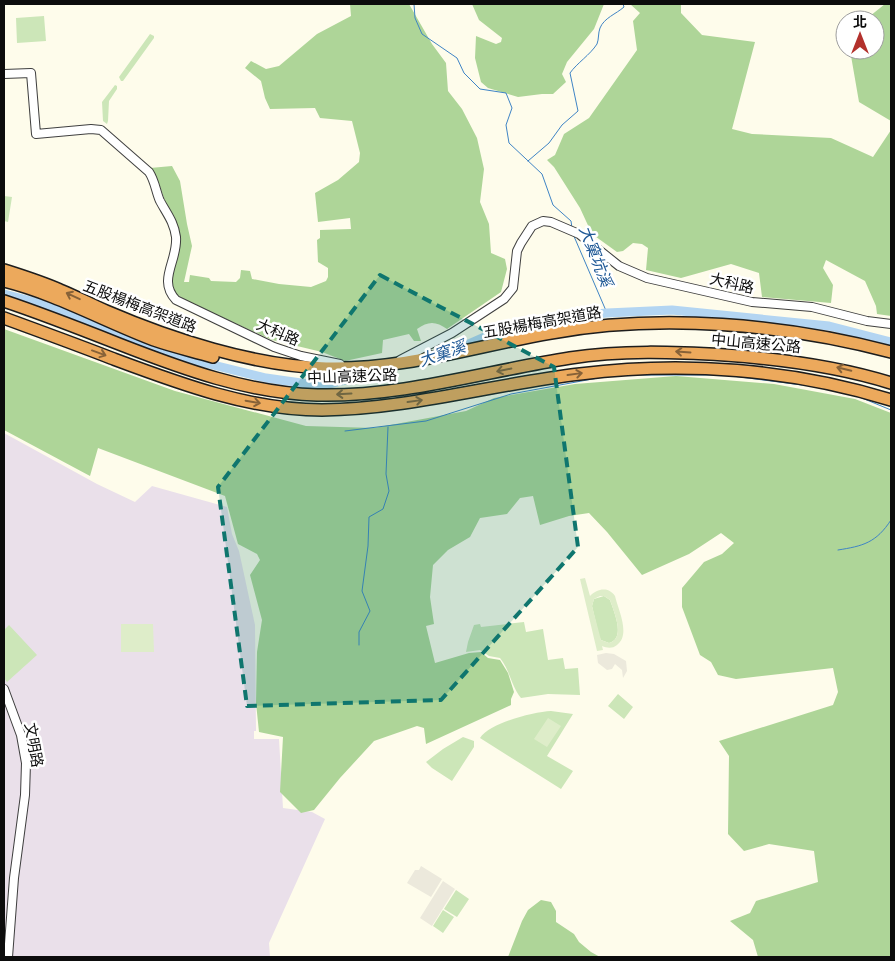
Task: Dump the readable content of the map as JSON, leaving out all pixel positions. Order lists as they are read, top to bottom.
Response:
{
  "streets": {
    "highway": ["五股楊梅高架道路", "中山高速公路"],
    "street": ["大科路", "文明路"]
  },
  "water": ["大窠坑溪", "大窠溪"],
  "north": "top"
}
